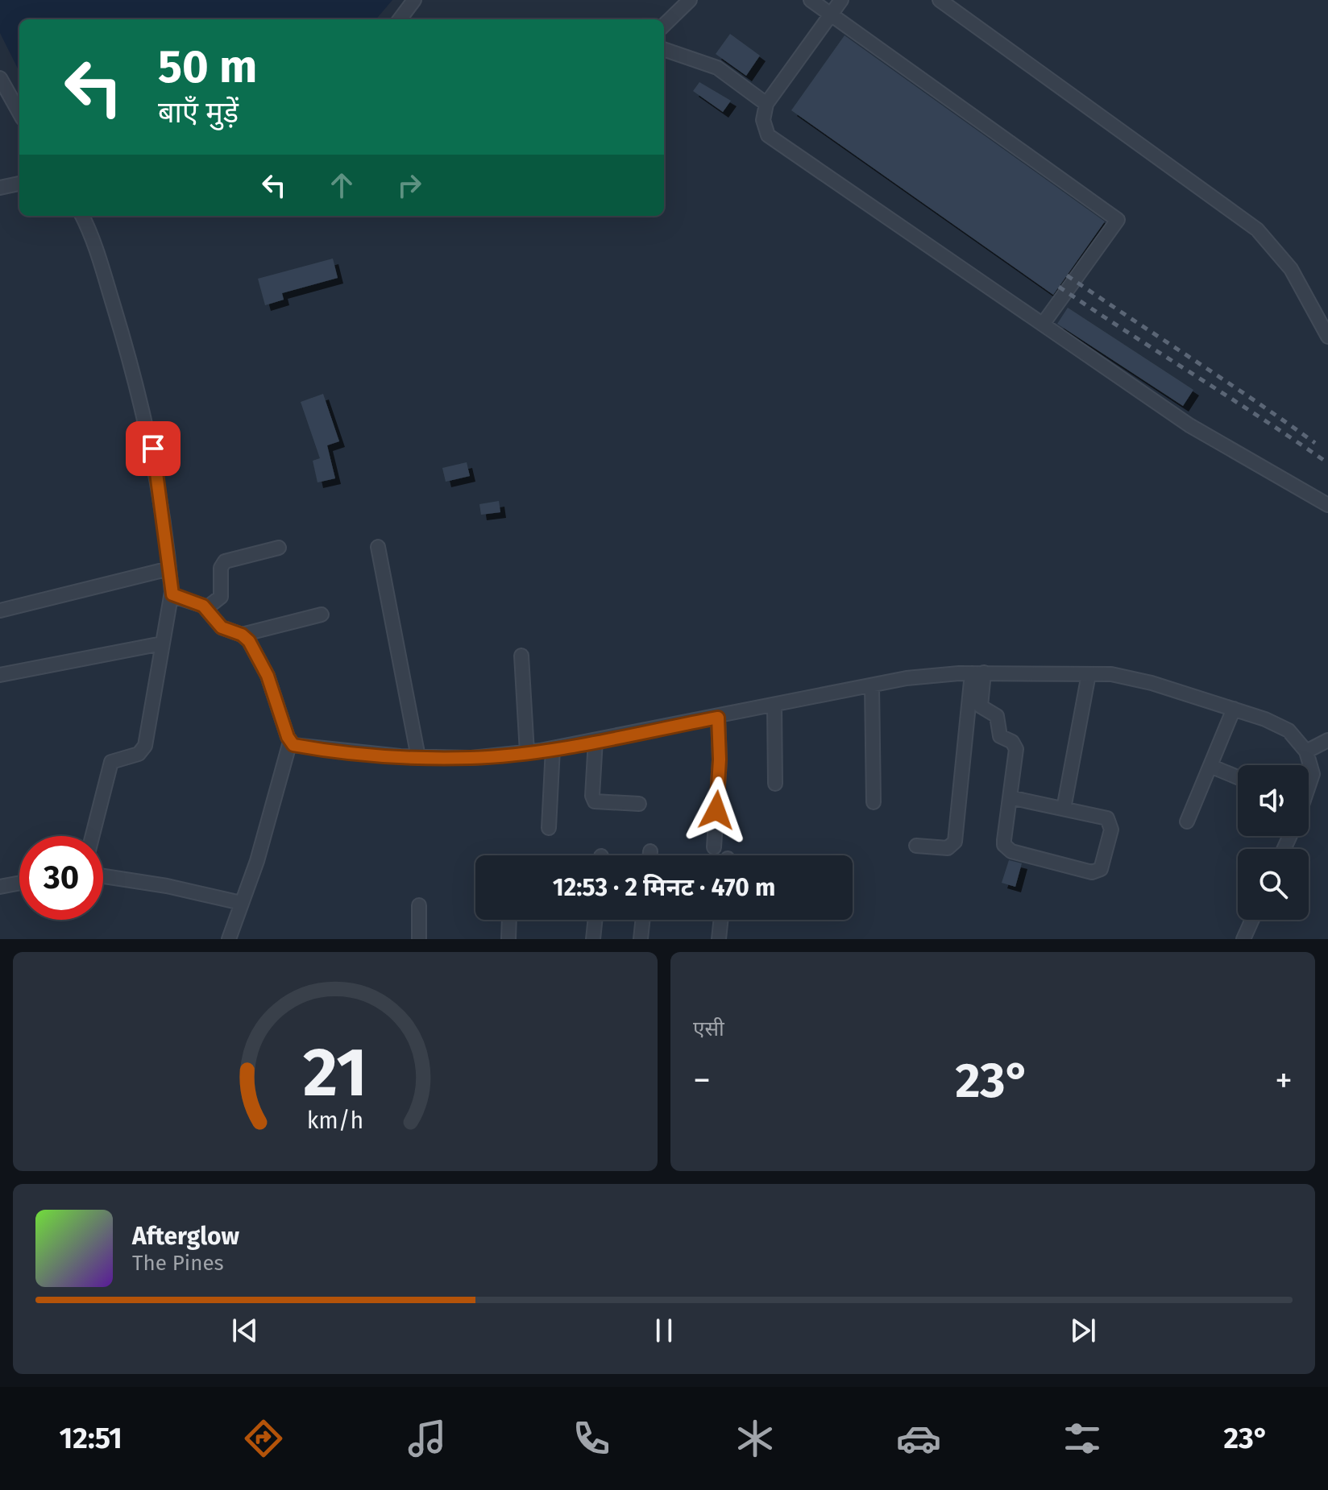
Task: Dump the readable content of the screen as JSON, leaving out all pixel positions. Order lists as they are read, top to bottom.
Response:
{
  "page": {
    "turn": ["50 m", "बाएँ मुड़ें"],
    "limit": "30",
    "trip": "12:53 · 2 मिनट · 470 m",
    "tile": "एसी",
    "heat": ["−", "23°", "+"],
    "song": ["Afterglow", "The Pines"],
    "tabs": ["12:51", "23°"],
    "gauge": ["21", "km/h"]
  }
}
